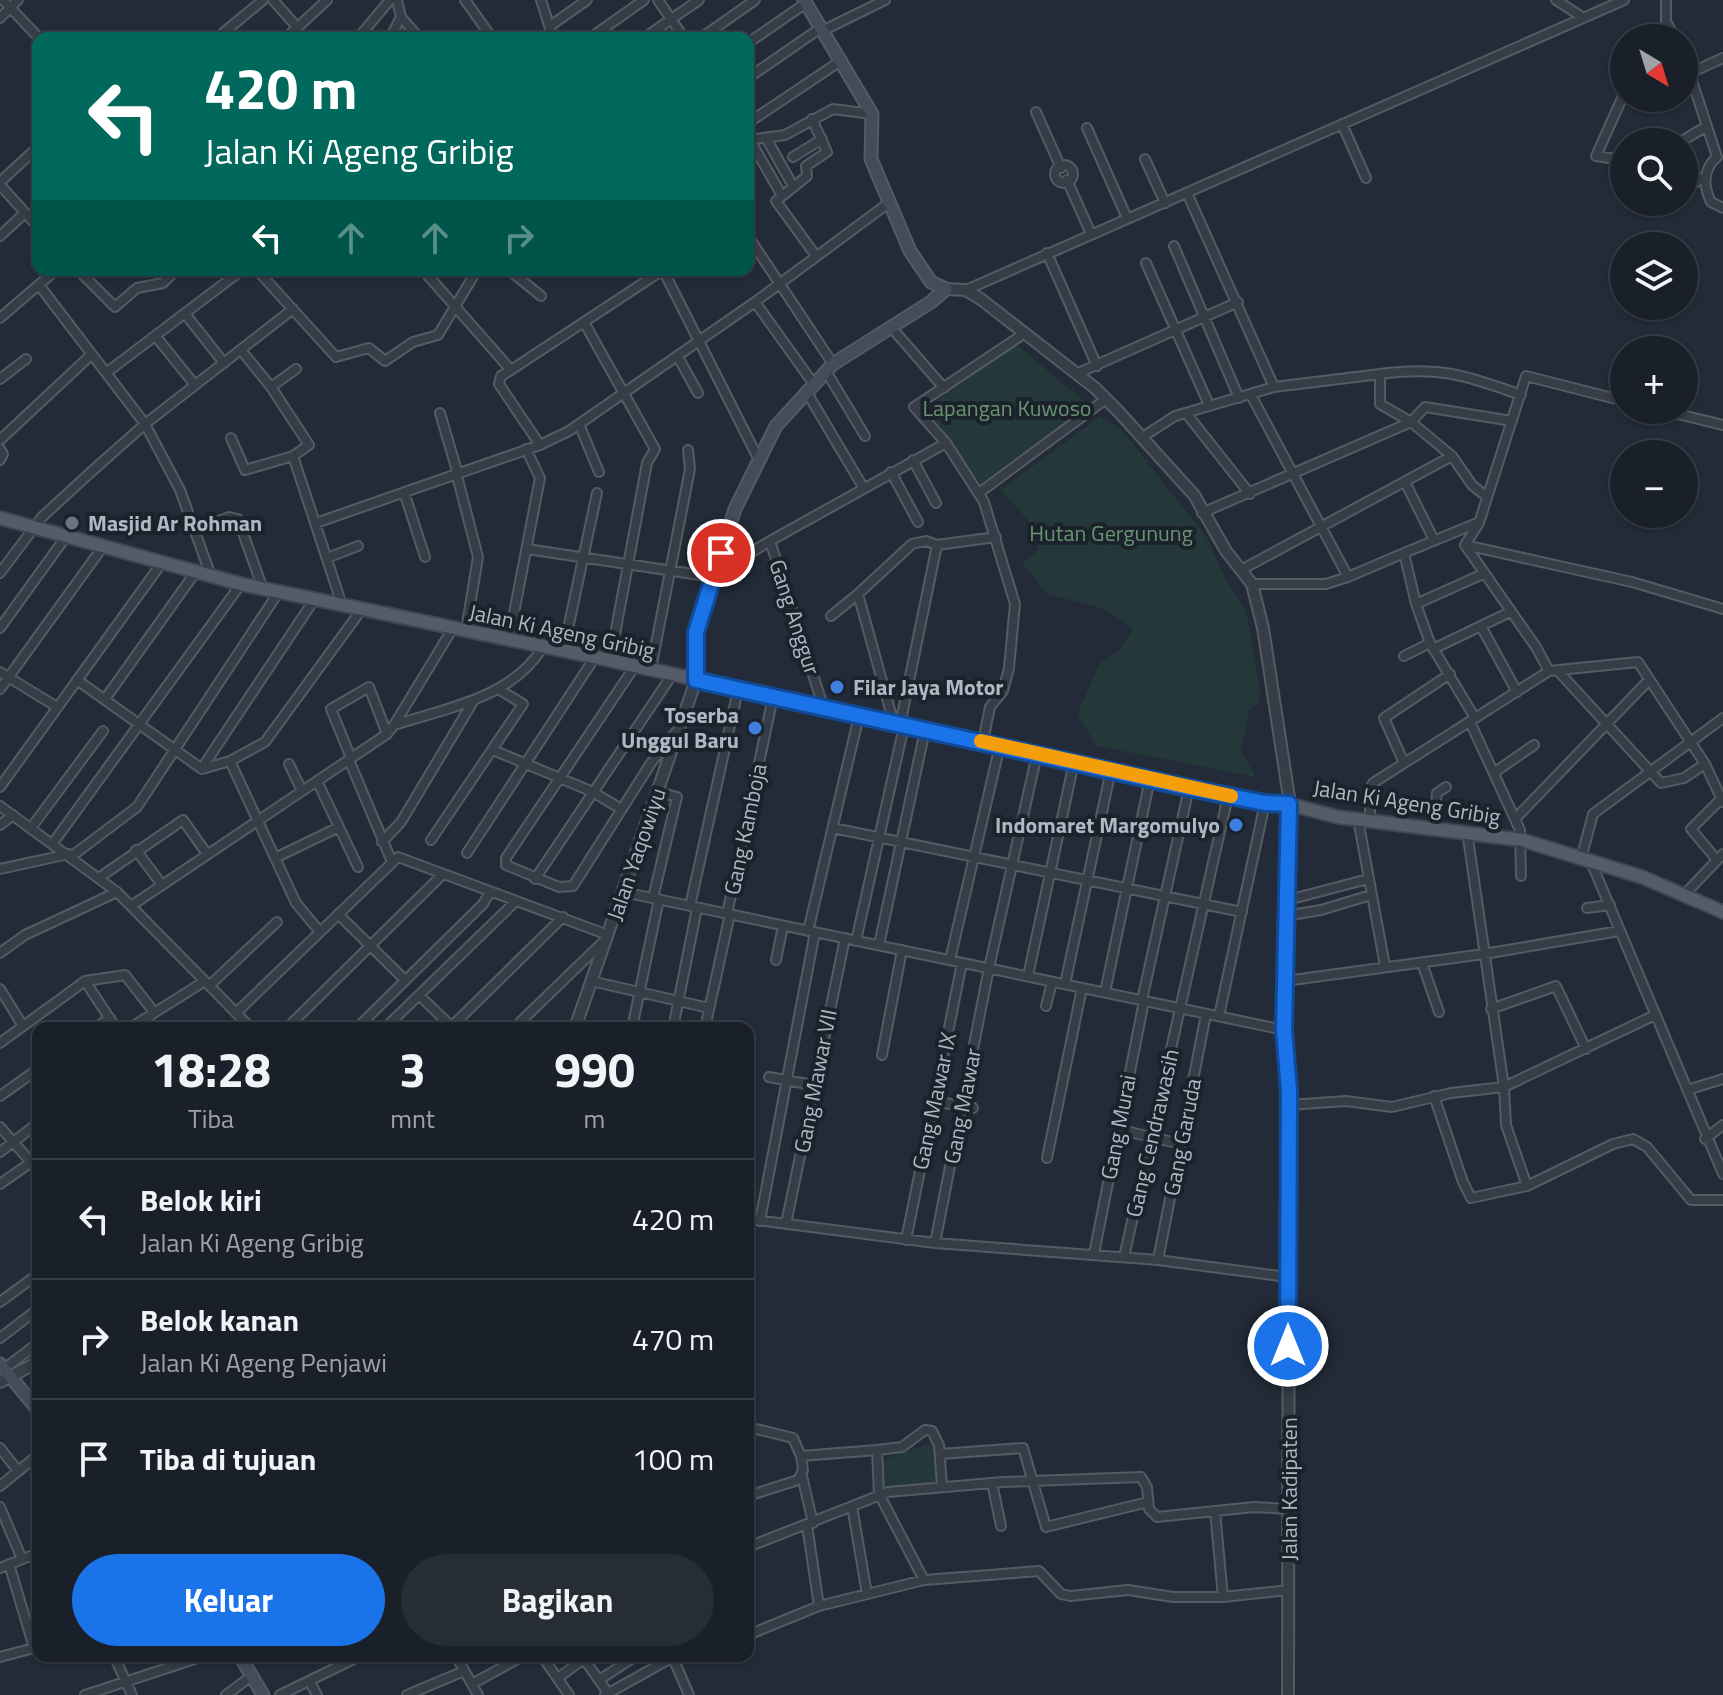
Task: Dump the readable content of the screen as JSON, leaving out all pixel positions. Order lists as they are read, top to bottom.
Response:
{
  "streets": {
    "main road": ["Jalan Ki Ageng Gribig"],
    "street": [
      "Gang Anggur",
      "Gang Kamboja",
      "Jalan Yaqowiyu",
      "Gang Mawar VII",
      "Gang Mawar IX",
      "Gang Mawar",
      "Gang Murai",
      "Gang Cendrawasih",
      "Gang Garuda",
      "Jalan Kadipaten"
    ]
  },
  "crossings": [
    ["Gang Anggur", "Jalan Ki Ageng Gribig"],
    ["Jalan Ki Ageng Gribig", "Gang Kamboja"],
    ["Jalan Ki Ageng Gribig", "Jalan Yaqowiyu"],
    ["Jalan Ki Ageng Gribig", "Gang Mawar"],
    ["Jalan Ki Ageng Gribig", "Gang Murai"],
    ["Jalan Ki Ageng Gribig", "Gang Cendrawasih"],
    ["Jalan Ki Ageng Gribig", "Jalan Kadipaten"]
  ],
  "parks": ["Lapangan Kuwoso", "Hutan Gergunung"],
  "places": [
    "Masjid Ar Rohman",
    "Filar Jaya Motor",
    "Toserba Unggul Baru",
    "Indomaret Margomulyo"
  ],
  "north": "bottom right",
  "page": {
    "map_buttons": ["+", "−"],
    "turn": ["420 m", "Jalan Ki Ageng Gribig"],
    "eta": [
      "18:28",
      "Tiba",
      "3",
      "mnt",
      "990",
      "m"
    ],
    "list": [
      {
        "name": "Belok kiri",
        "note": "Jalan Ki Ageng Gribig",
        "value": "420 m"
      },
      {
        "name": "Belok kanan",
        "note": "Jalan Ki Ageng Penjawi",
        "value": "470 m"
      },
      {
        "name": "Tiba di tujuan",
        "value": "100 m"
      }
    ],
    "buttons": ["Keluar", "Bagikan"]
  }
}
